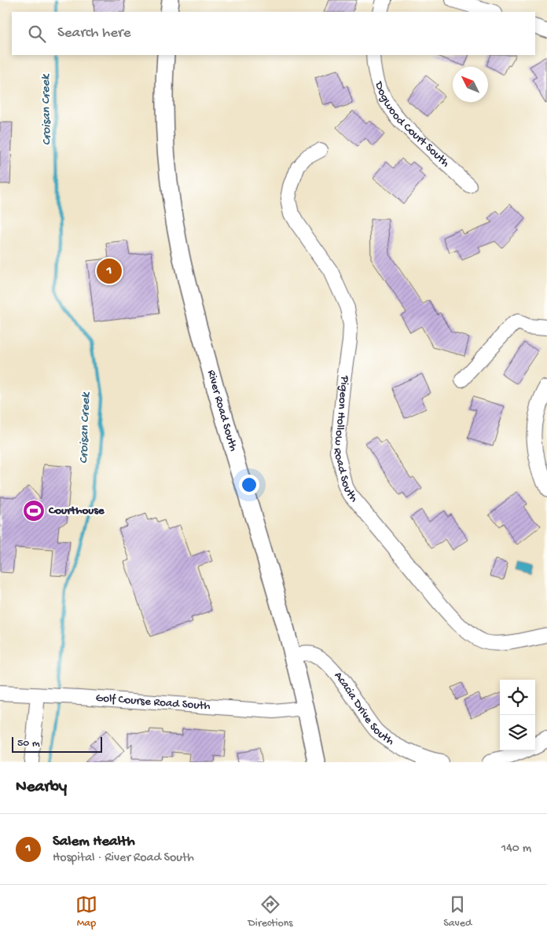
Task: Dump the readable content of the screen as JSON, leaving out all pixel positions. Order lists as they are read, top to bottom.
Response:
{
  "streets": {
    "main road": ["River Road South"],
    "street": [
      "Dogwood Court South",
      "Pigeon Hollow Road South",
      "Golf Course Road South",
      "Acacia Drive South"
    ]
  },
  "crossings": [
    ["River Road South", "Golf Course Road South"],
    ["River Road South", "Acacia Drive South"]
  ],
  "water": ["Croisan Creek"],
  "places": {
    "sports": ["Courthouse"]
  },
  "scale_bar": "50 m",
  "north": "top left",
  "page": {
    "search": "Search here",
    "pins": "1",
    "scale": "50 m",
    "heading": "Nearby",
    "list": [
      {
        "mark": "1",
        "name": "Salem Health",
        "note": "Hospital · River Road South",
        "value": "140 m"
      }
    ],
    "nav": ["Map", "Directions", "Saved"]
  }
}
